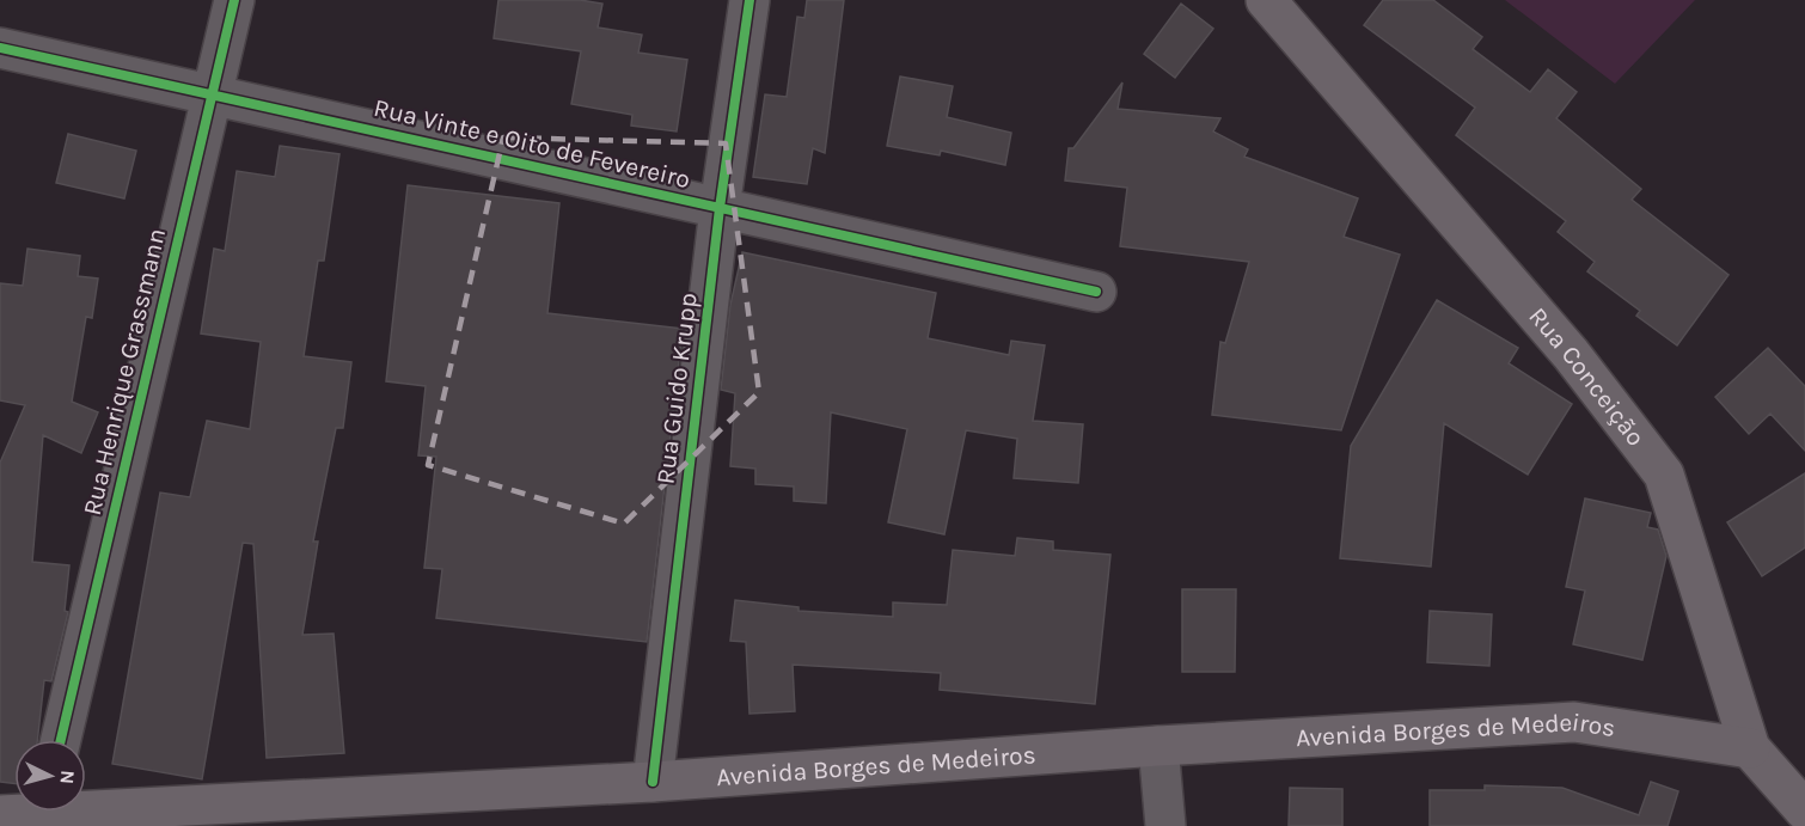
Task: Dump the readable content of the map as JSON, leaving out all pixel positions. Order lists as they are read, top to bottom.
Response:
{
  "streets": {
    "main road": ["Rua Conceição", "Avenida Borges de Medeiros"],
    "street": ["Rua Vinte e Oito de Fevereiro", "Rua Henrique Grassmann", "Rua Guido Krupp"]
  },
  "crossings": [
    ["Rua Vinte e Oito de Fevereiro", "Rua Henrique Grassmann"],
    ["Rua Vinte e Oito de Fevereiro", "Rua Guido Krupp"],
    ["Rua Conceição", "Avenida Borges de Medeiros"],
    ["Rua Guido Krupp", "Avenida Borges de Medeiros"]
  ],
  "north": "right"
}
